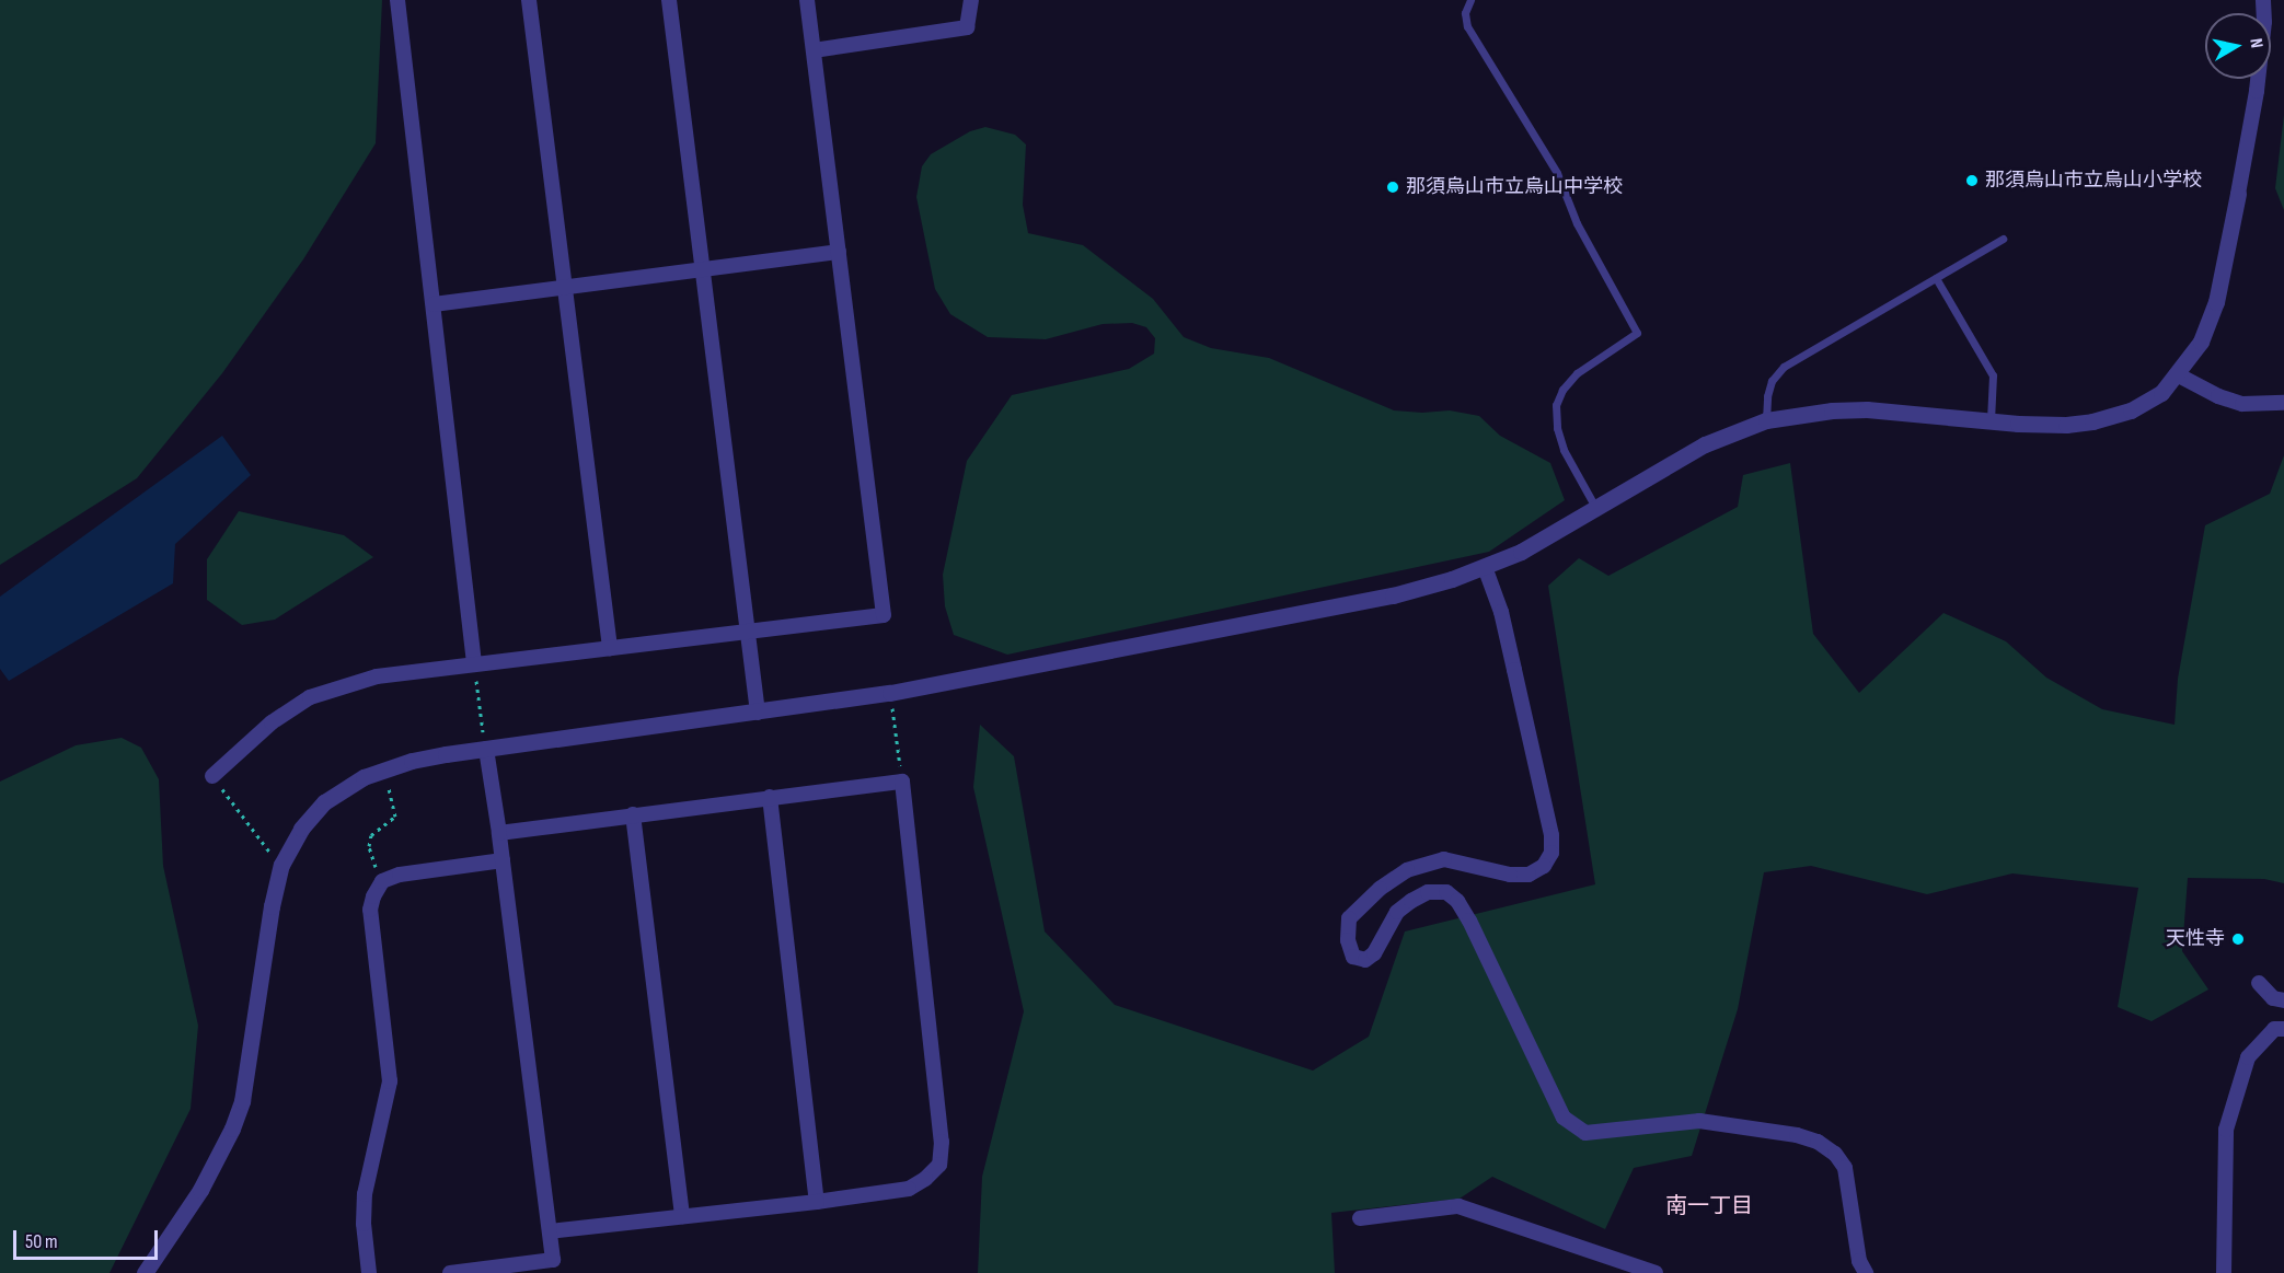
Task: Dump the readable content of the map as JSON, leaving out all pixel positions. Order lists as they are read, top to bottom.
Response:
{
  "districts": ["南一丁目"],
  "places": ["那須烏山市立烏山小学校", "那須烏山市立烏山中学校", "天性寺"],
  "scale_bar": "50 m",
  "north": "right"
}
